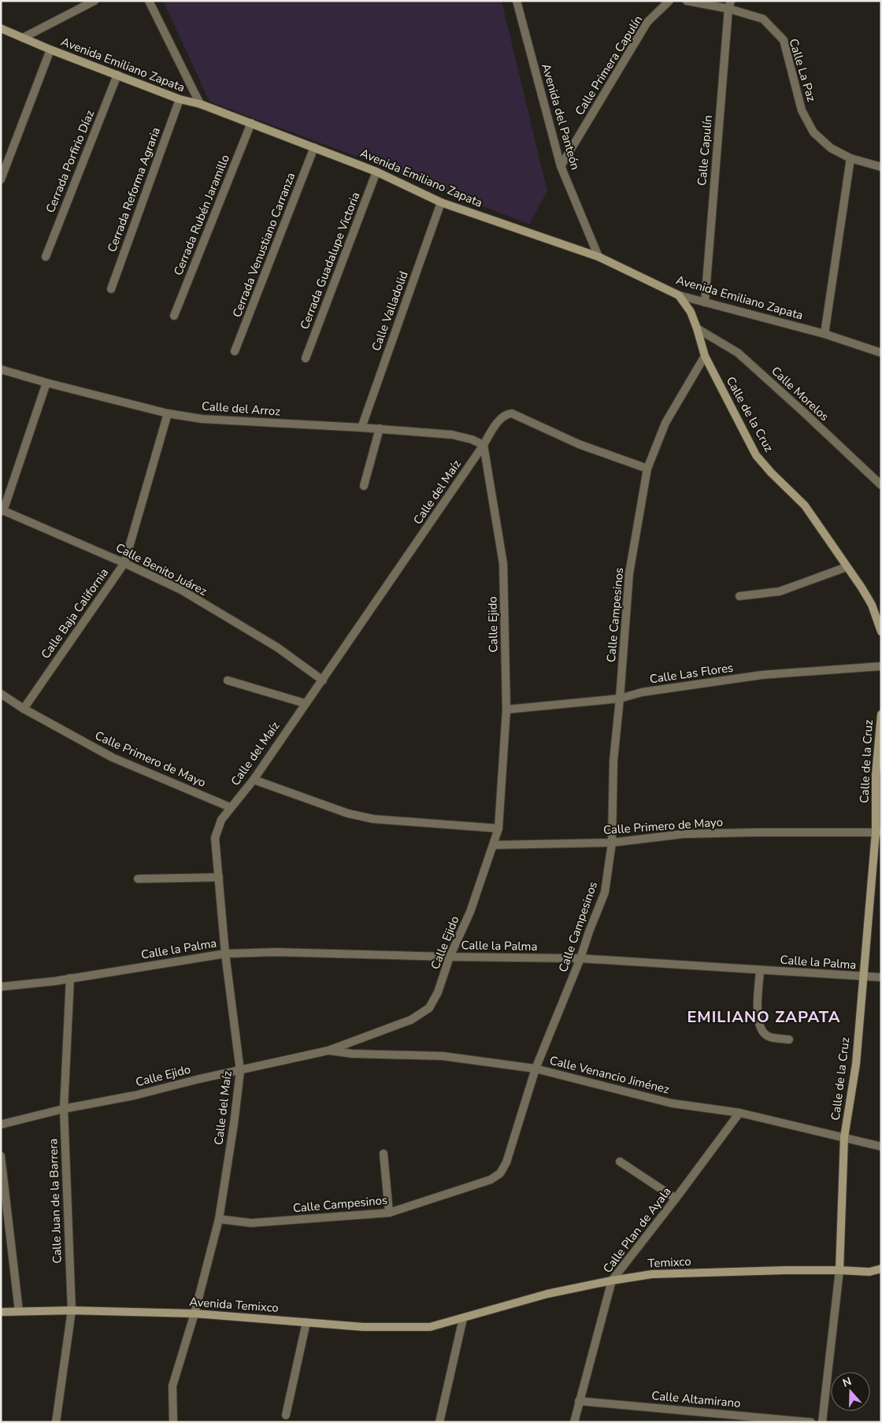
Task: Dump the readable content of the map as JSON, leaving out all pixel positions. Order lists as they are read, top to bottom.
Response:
{
  "streets": {
    "main road": [
      "Avenida Emiliano Zapata",
      "Calle de la Cruz",
      "Temixco",
      "Avenida Temixco"
    ],
    "street": [
      "Calle Primera Capulín",
      "Calle La Paz",
      "Avenida del Panteón",
      "Calle Capulín",
      "Cerrada Porfirio Díaz",
      "Cerrada Reforma Agraria",
      "Cerrada Rubén Jaramillo",
      "Cerrada Venustiano Carranza",
      "Cerrada Guadalupe Victoria",
      "Calle Valladolid",
      "Calle Morelos",
      "Calle del Arroz",
      "Calle del Maíz",
      "Calle Benito Juárez",
      "Calle Baja California",
      "Calle Campesinos",
      "Calle Ejido",
      "Calle Las Flores",
      "Calle Primero de Mayo",
      "Calle la Palma",
      "Calle Venancio Jiménez",
      "Calle Juan de la Barrera",
      "Calle Plan de Ayala",
      "Calle Altamirano"
    ]
  },
  "crossings": [
    ["Avenida Emiliano Zapata", "Avenida del Panteón"],
    ["Avenida Emiliano Zapata", "Calle Capulín"],
    ["Avenida Emiliano Zapata", "Cerrada Porfirio Díaz"],
    ["Avenida Emiliano Zapata", "Cerrada Reforma Agraria"],
    ["Avenida Emiliano Zapata", "Cerrada Rubén Jaramillo"],
    ["Avenida Emiliano Zapata", "Cerrada Venustiano Carranza"],
    ["Avenida Emiliano Zapata", "Cerrada Guadalupe Victoria"],
    ["Avenida Emiliano Zapata", "Calle Valladolid"],
    ["Avenida Emiliano Zapata", "Calle de la Cruz"],
    ["Calle Primera Capulín", "Avenida del Panteón"],
    ["Calle La Paz", "Calle Capulín"],
    ["Calle Valladolid", "Calle del Arroz"],
    ["Calle Morelos", "Calle de la Cruz"],
    ["Calle del Arroz", "Calle del Maíz"],
    ["Calle del Arroz", "Calle Baja California"],
    ["Calle del Arroz", "Calle Ejido"],
    ["Calle de la Cruz", "Calle Campesinos"],
    ["Calle de la Cruz", "Calle Primero de Mayo"],
    ["Calle de la Cruz", "Calle la Palma"],
    ["Calle de la Cruz", "Calle Venancio Jiménez"],
    ["Calle de la Cruz", "Temixco"],
    ["Calle del Maíz", "Calle Benito Juárez"],
    ["Calle del Maíz", "Calle Campesinos"],
    ["Calle del Maíz", "Calle Ejido"],
    ["Calle del Maíz", "Calle Primero de Mayo"],
    ["Calle del Maíz", "Calle la Palma"],
    ["Calle del Maíz", "Avenida Temixco"],
    ["Calle Benito Juárez", "Calle Baja California"],
    ["Calle Baja California", "Calle Primero de Mayo"],
    ["Calle Campesinos", "Calle Las Flores"],
    ["Calle Campesinos", "Calle Primero de Mayo"],
    ["Calle Campesinos", "Calle la Palma"],
    ["Calle Campesinos", "Calle Venancio Jiménez"],
    ["Calle Ejido", "Calle Las Flores"],
    ["Calle Ejido", "Calle Primero de Mayo"],
    ["Calle Ejido", "Calle la Palma"],
    ["Calle Ejido", "Calle Venancio Jiménez"],
    ["Calle Ejido", "Calle Juan de la Barrera"],
    ["Calle la Palma", "Calle Juan de la Barrera"],
    ["Calle Venancio Jiménez", "Calle Plan de Ayala"],
    ["Calle Juan de la Barrera", "Avenida Temixco"],
    ["Calle Plan de Ayala", "Temixco"],
    ["Calle Plan de Ayala", "Calle Altamirano"],
    ["Temixco", "Avenida Temixco"]
  ],
  "districts": ["EMILIANO ZAPATA"],
  "north": "top"
}
